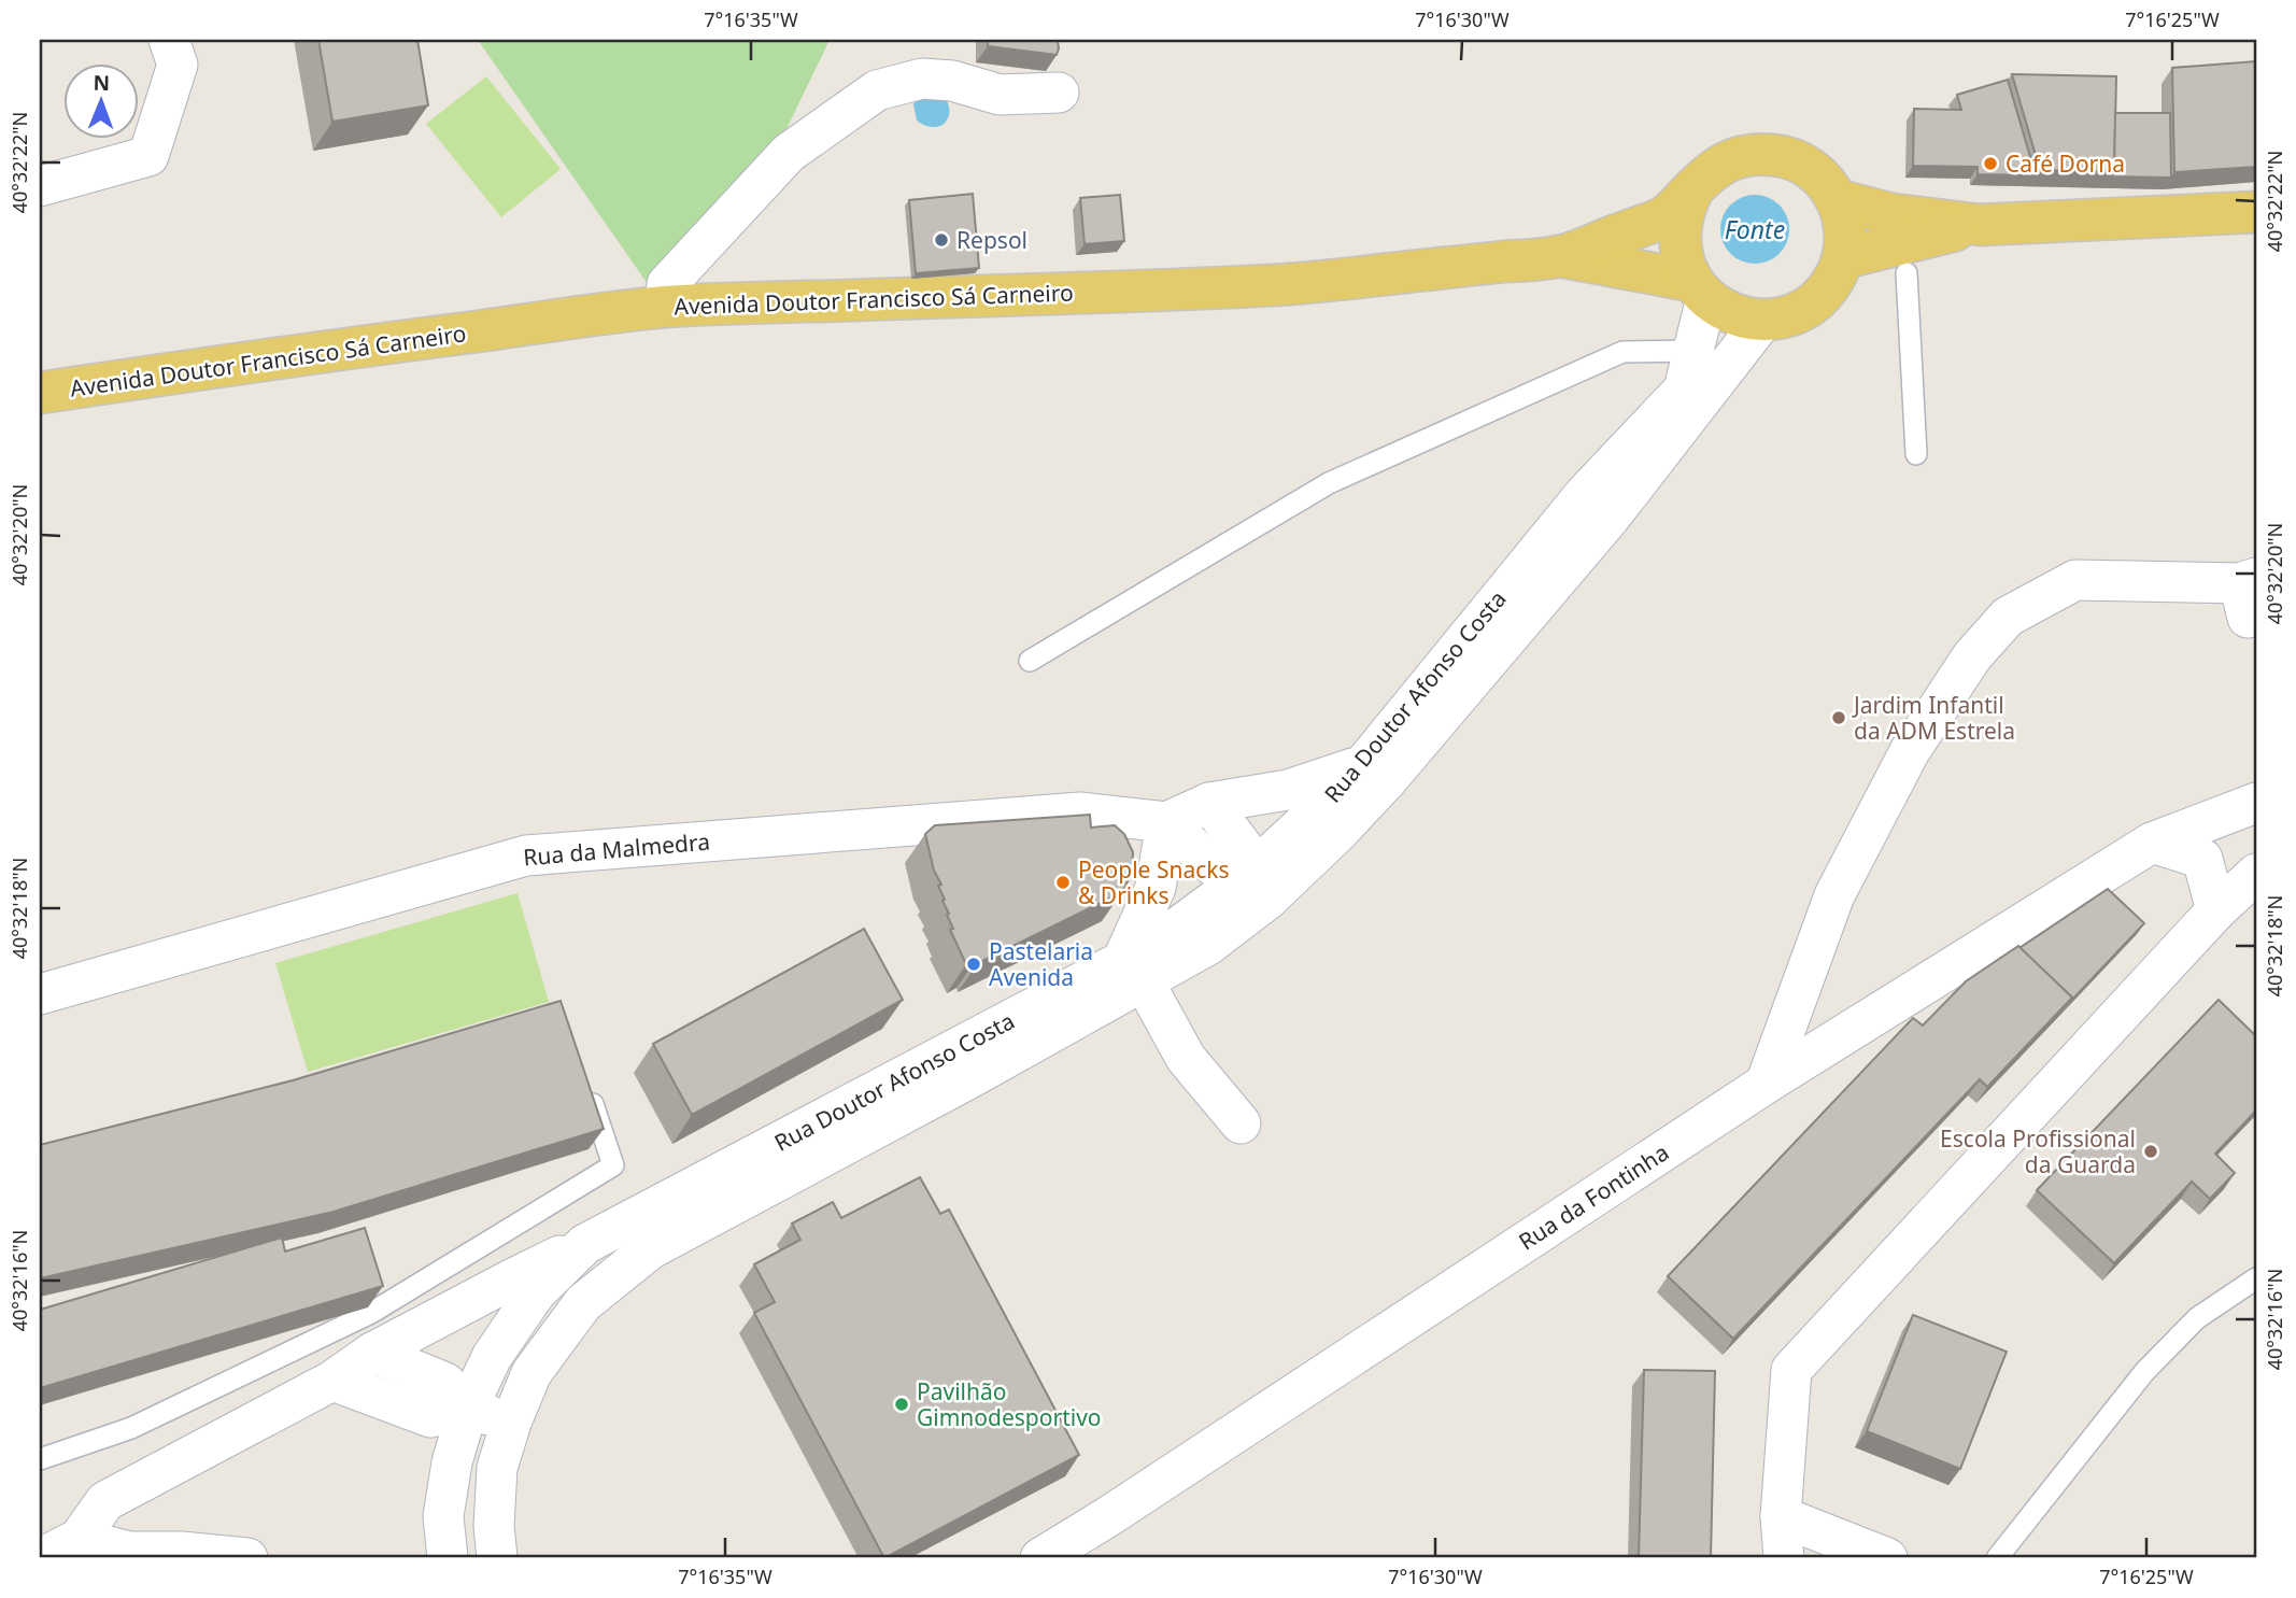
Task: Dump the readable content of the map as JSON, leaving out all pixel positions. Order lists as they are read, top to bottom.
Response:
{
  "streets": {
    "main road": ["Avenida Doutor Francisco Sá Carneiro"],
    "street": ["Rua Doutor Afonso Costa", "Rua da Malmedra", "Rua da Fontinha"]
  },
  "crossings": [
    ["Avenida Doutor Francisco Sá Carneiro", "Rua Doutor Afonso Costa"]
  ],
  "water": ["Fonte"],
  "places": [
    "Café Dorna",
    "Repsol",
    "Jardim Infantil da ADM Estrela",
    "People Snacks & Drinks",
    "Pastelaria Avenida",
    "Escola Profissional da Guarda",
    "Pavilhão Gimnodesportivo"
  ],
  "north": "top",
  "coordinates": [
    "7°16'35\"W",
    "7°16'30\"W",
    "7°16'25\"W",
    "40°32'22\"N",
    "40°32'20\"N",
    "40°32'18\"N",
    "40°32'16\"N"
  ]
}
